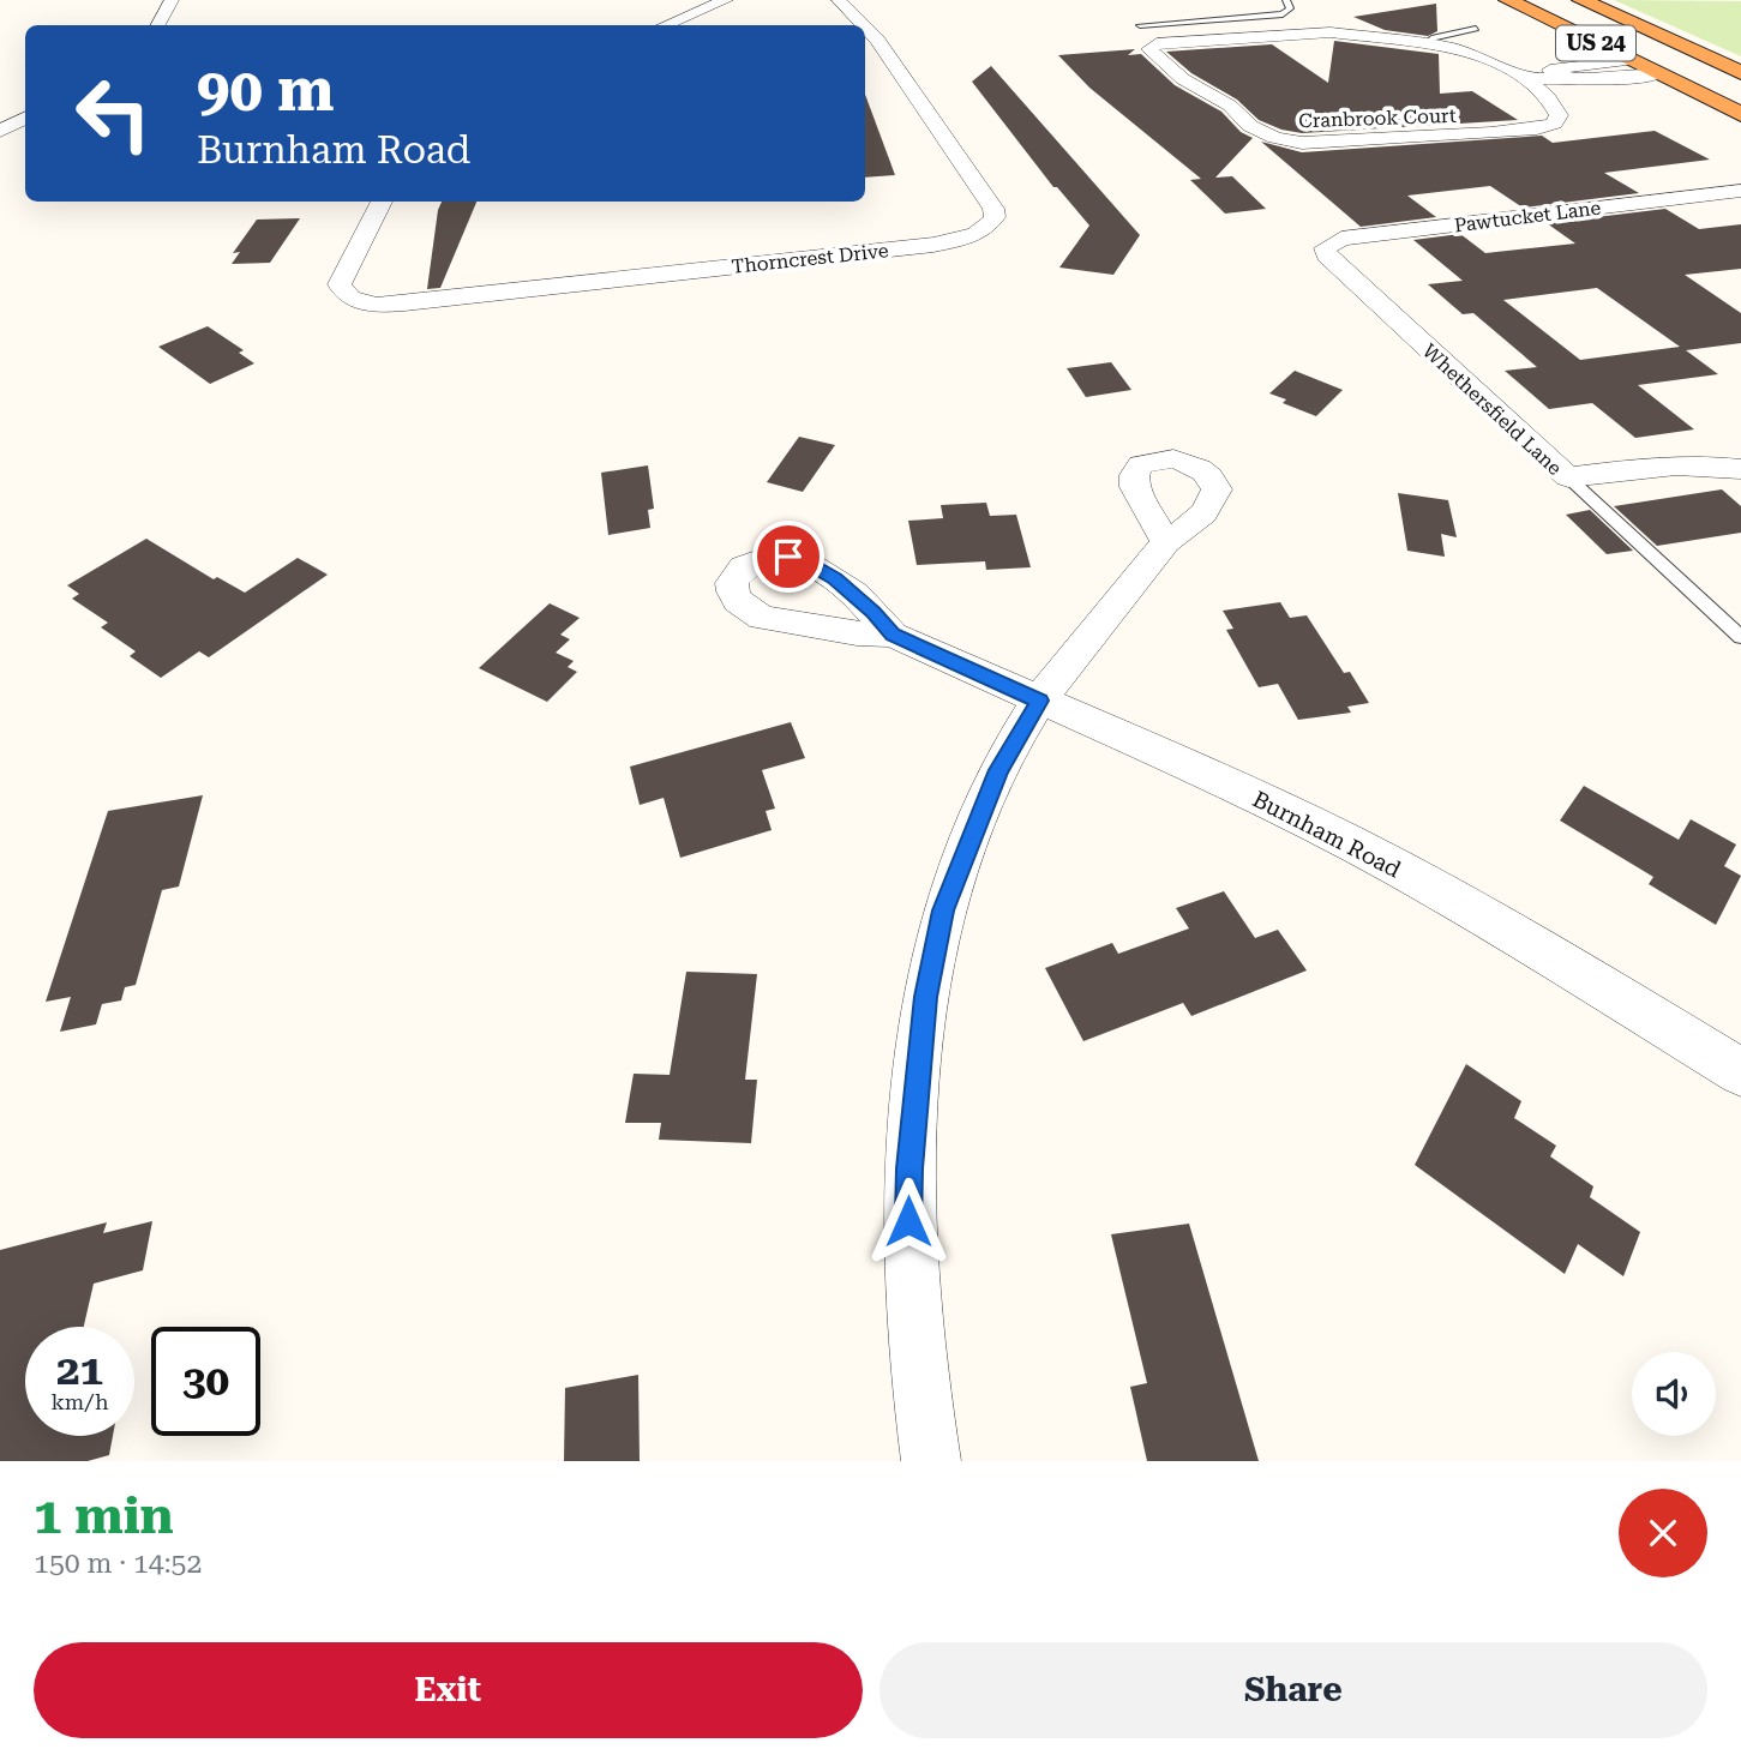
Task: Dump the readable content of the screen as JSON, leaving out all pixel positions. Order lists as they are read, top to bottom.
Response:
{
  "streets": {
    "highway": ["US 24"],
    "street": [
      "Cranbrook Court",
      "Pawtucket Lane",
      "Thorncrest Drive",
      "Whethersfield Lane",
      "Burnham Road"
    ]
  },
  "crossings": [
    ["US 24", "Cranbrook Court"],
    ["Pawtucket Lane", "Whethersfield Lane"]
  ],
  "page": {
    "turn": ["90 m", "Burnham Road"],
    "speed": "21 km/h",
    "limit": "30",
    "heading": ["1 min", "150 m · 14:52"],
    "buttons": ["Exit", "Share"]
  }
}
